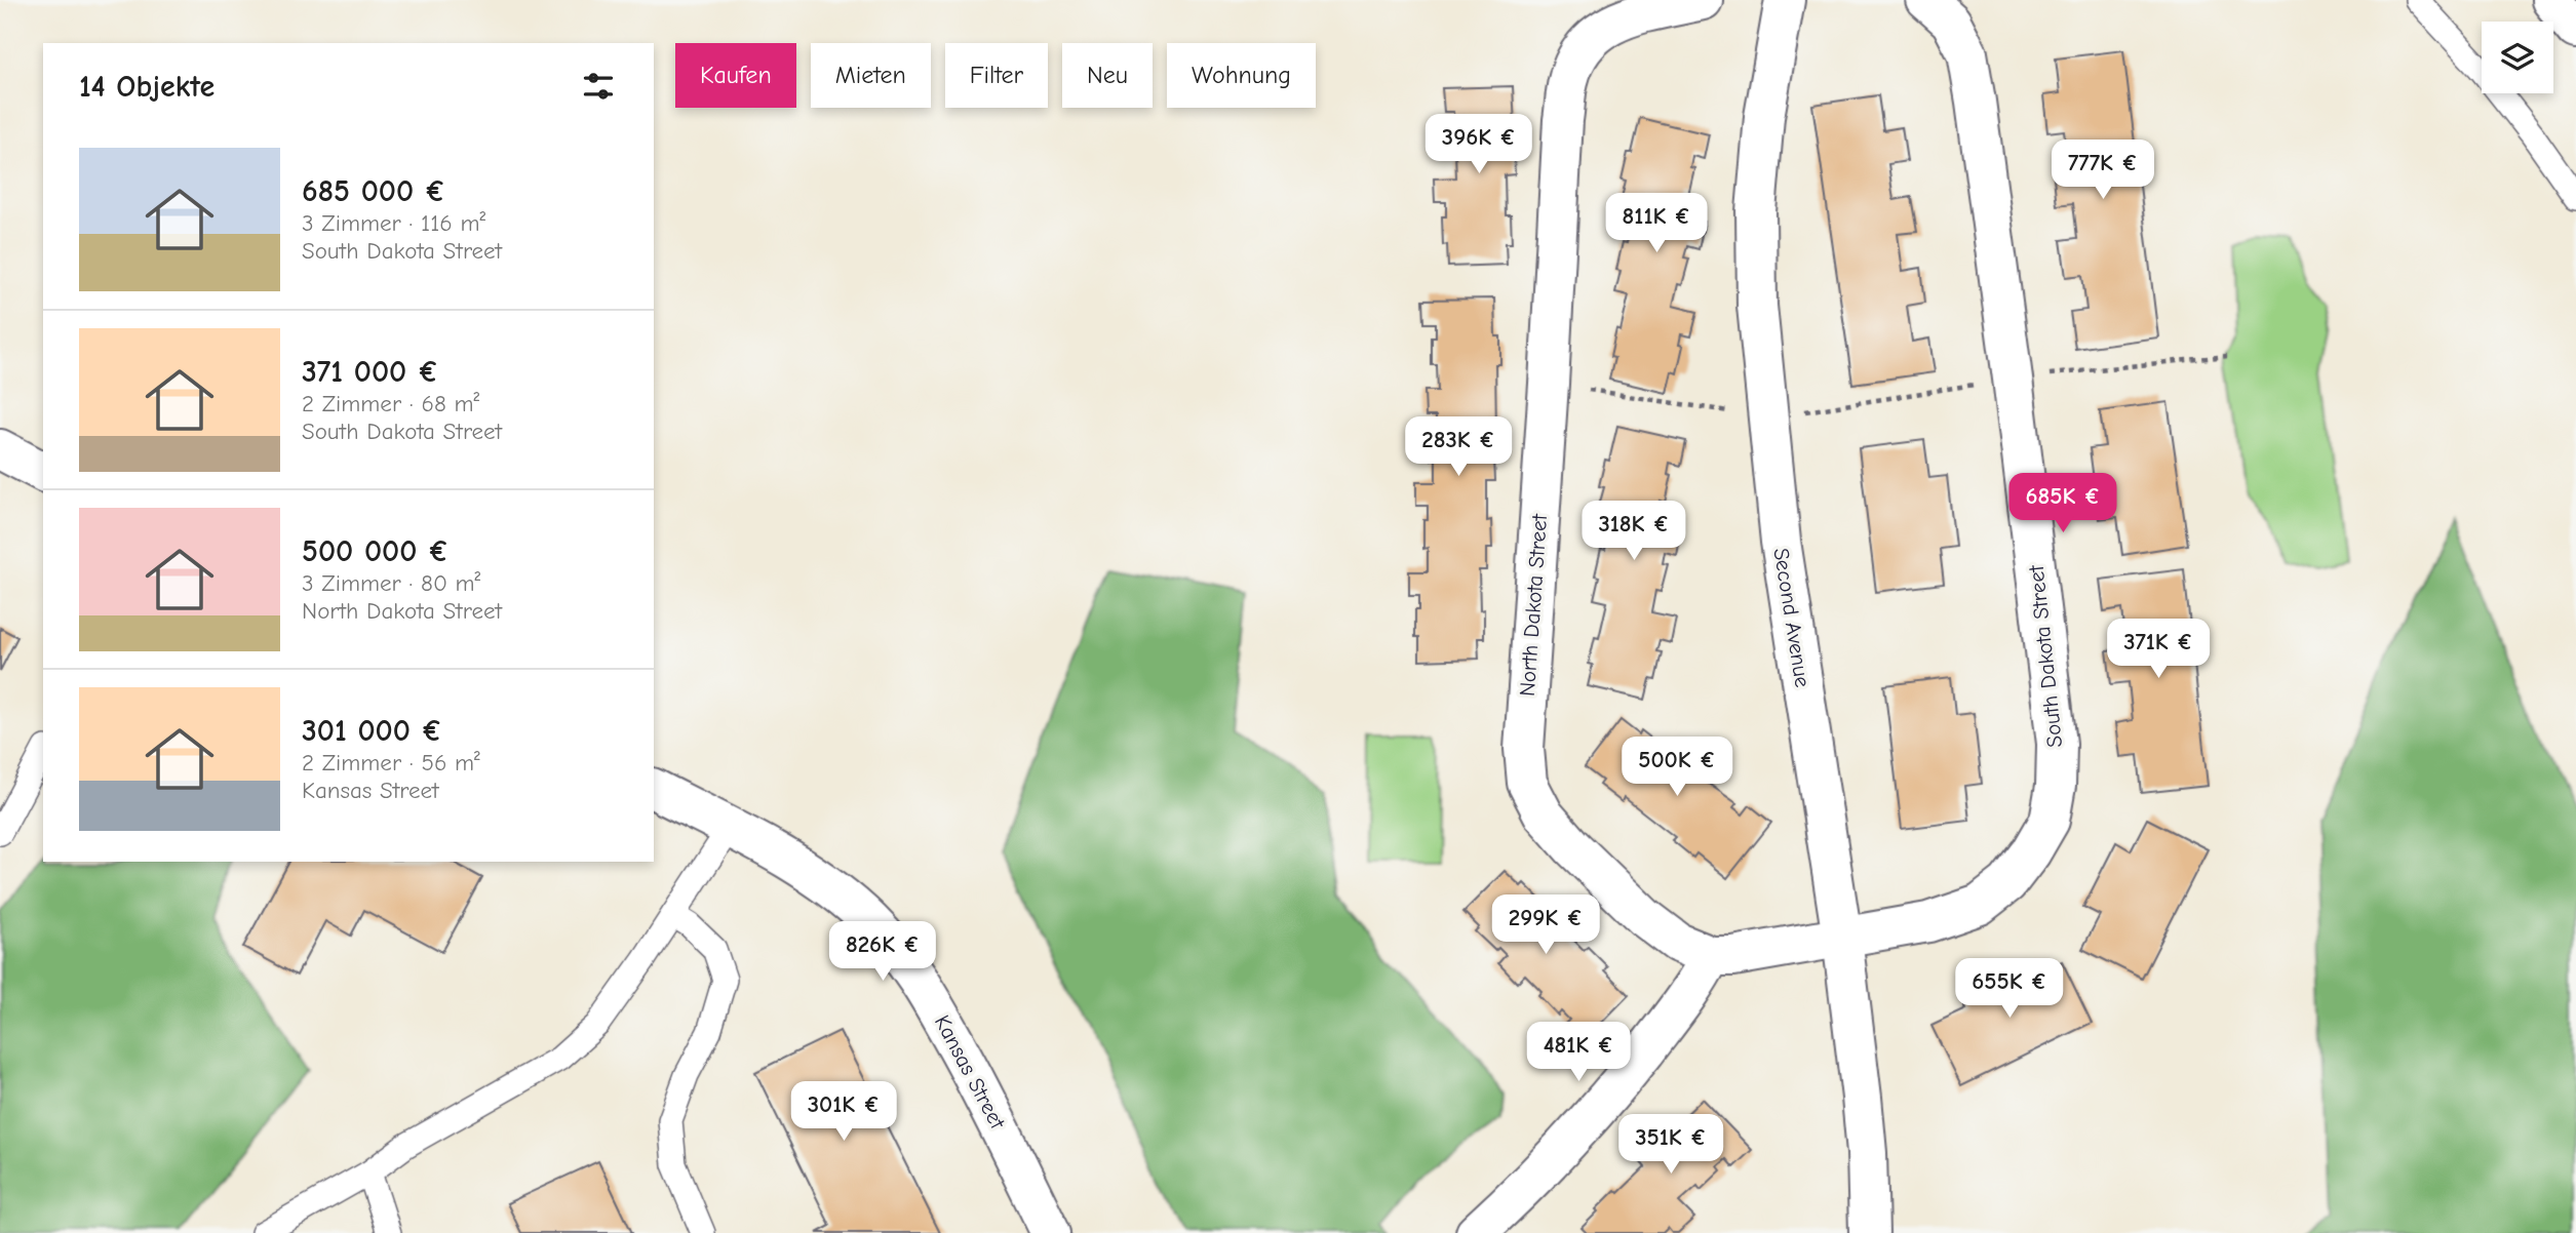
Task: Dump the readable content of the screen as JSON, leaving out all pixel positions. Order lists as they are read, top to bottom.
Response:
{
  "streets": {
    "street": [
      "North Dakota Street",
      "Second Avenue",
      "South Dakota Street",
      "Kansas Street"
    ]
  },
  "crossings": [
    ["North Dakota Street", "Second Avenue"],
    ["North Dakota Street", "South Dakota Street"],
    ["Second Avenue", "South Dakota Street"]
  ],
  "page": {
    "chip": [
      "Kaufen",
      "Mieten",
      "Filter",
      "Neu",
      "Wohnung"
    ],
    "heading": "14 Objekte",
    "price": [
      "396K €",
      "777K €",
      "811K €",
      "283K €",
      "685K €",
      "318K €",
      "371K €",
      "500K €",
      "299K €",
      "826K €",
      "655K €",
      "481K €",
      "301K €",
      "351K €"
    ],
    "list": [
      {
        "name": "685 000 €",
        "note": "3 Zimmer · 116 m² · South Dakota Street"
      },
      {
        "name": "371 000 €",
        "note": "2 Zimmer · 68 m² · South Dakota Street"
      },
      {
        "name": "500 000 €",
        "note": "3 Zimmer · 80 m² · North Dakota Street"
      },
      {
        "name": "301 000 €",
        "note": "2 Zimmer · 56 m² · Kansas Street"
      }
    ]
  }
}
